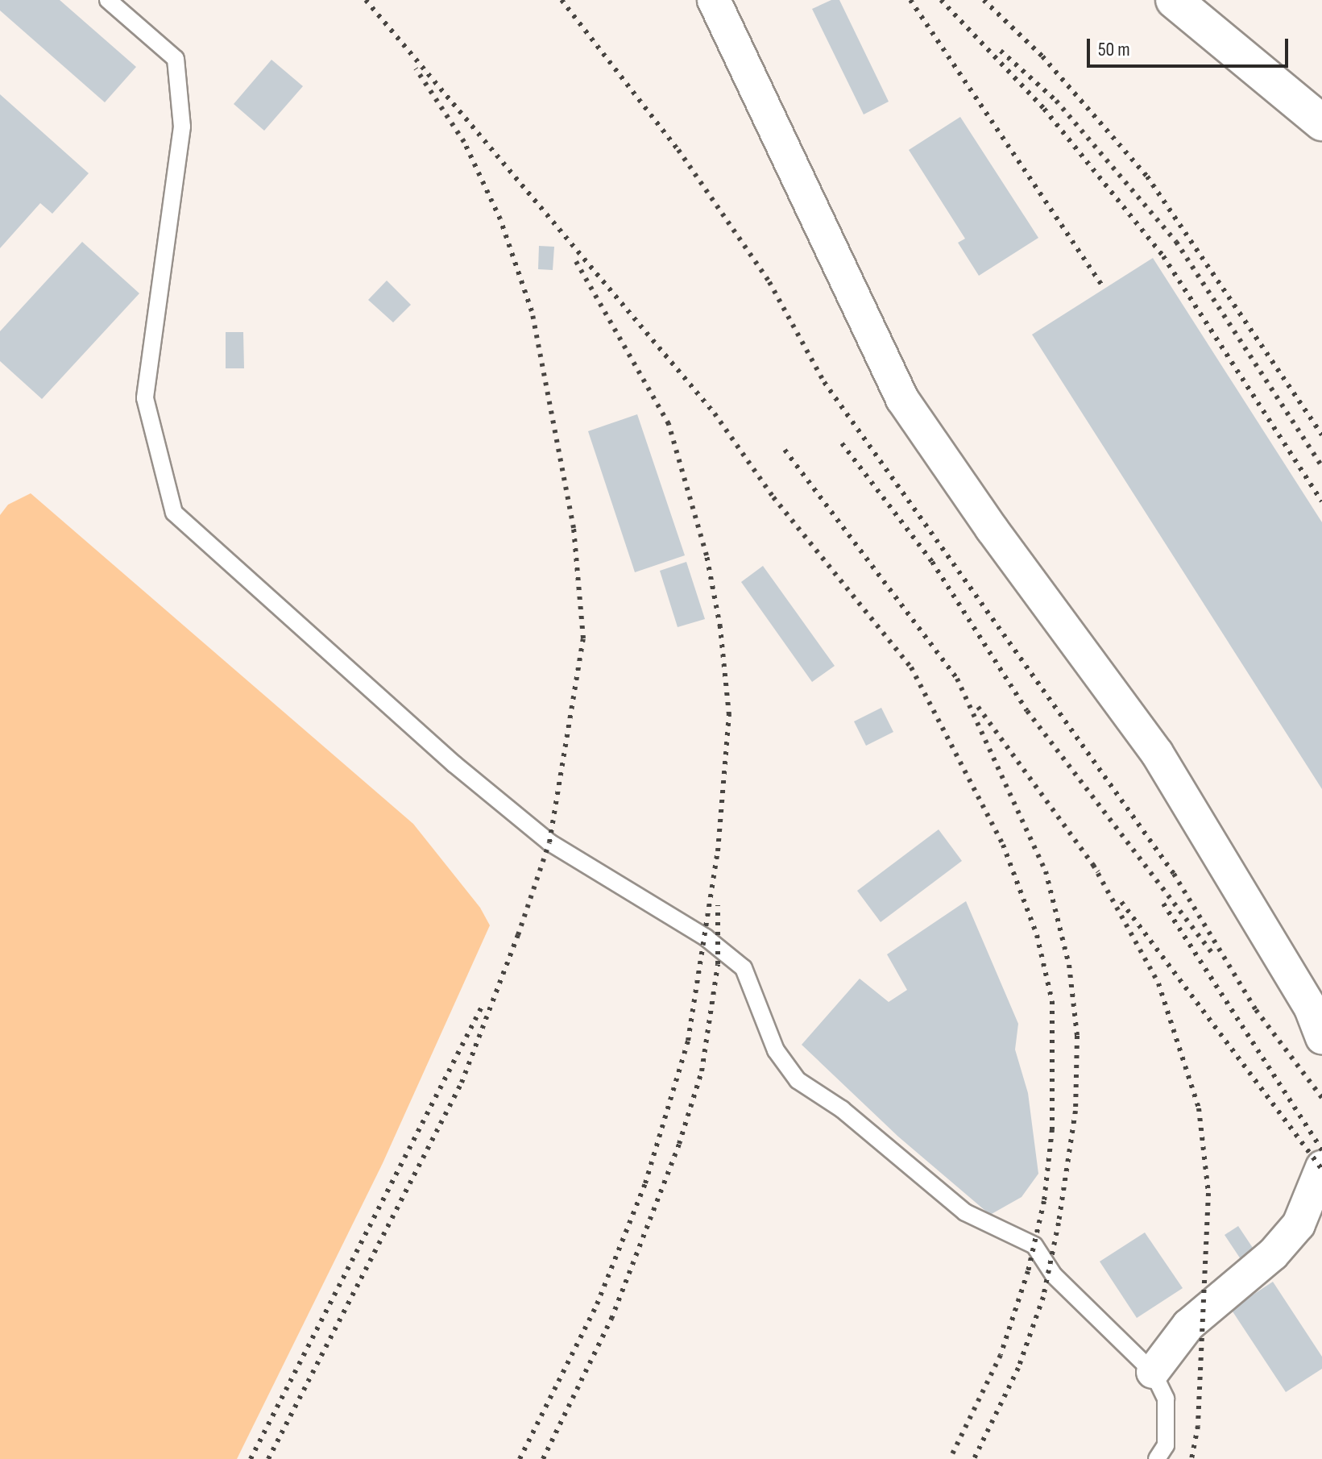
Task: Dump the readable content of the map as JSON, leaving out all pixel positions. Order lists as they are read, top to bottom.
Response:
{
  "scale_bar": "50 m"
}
